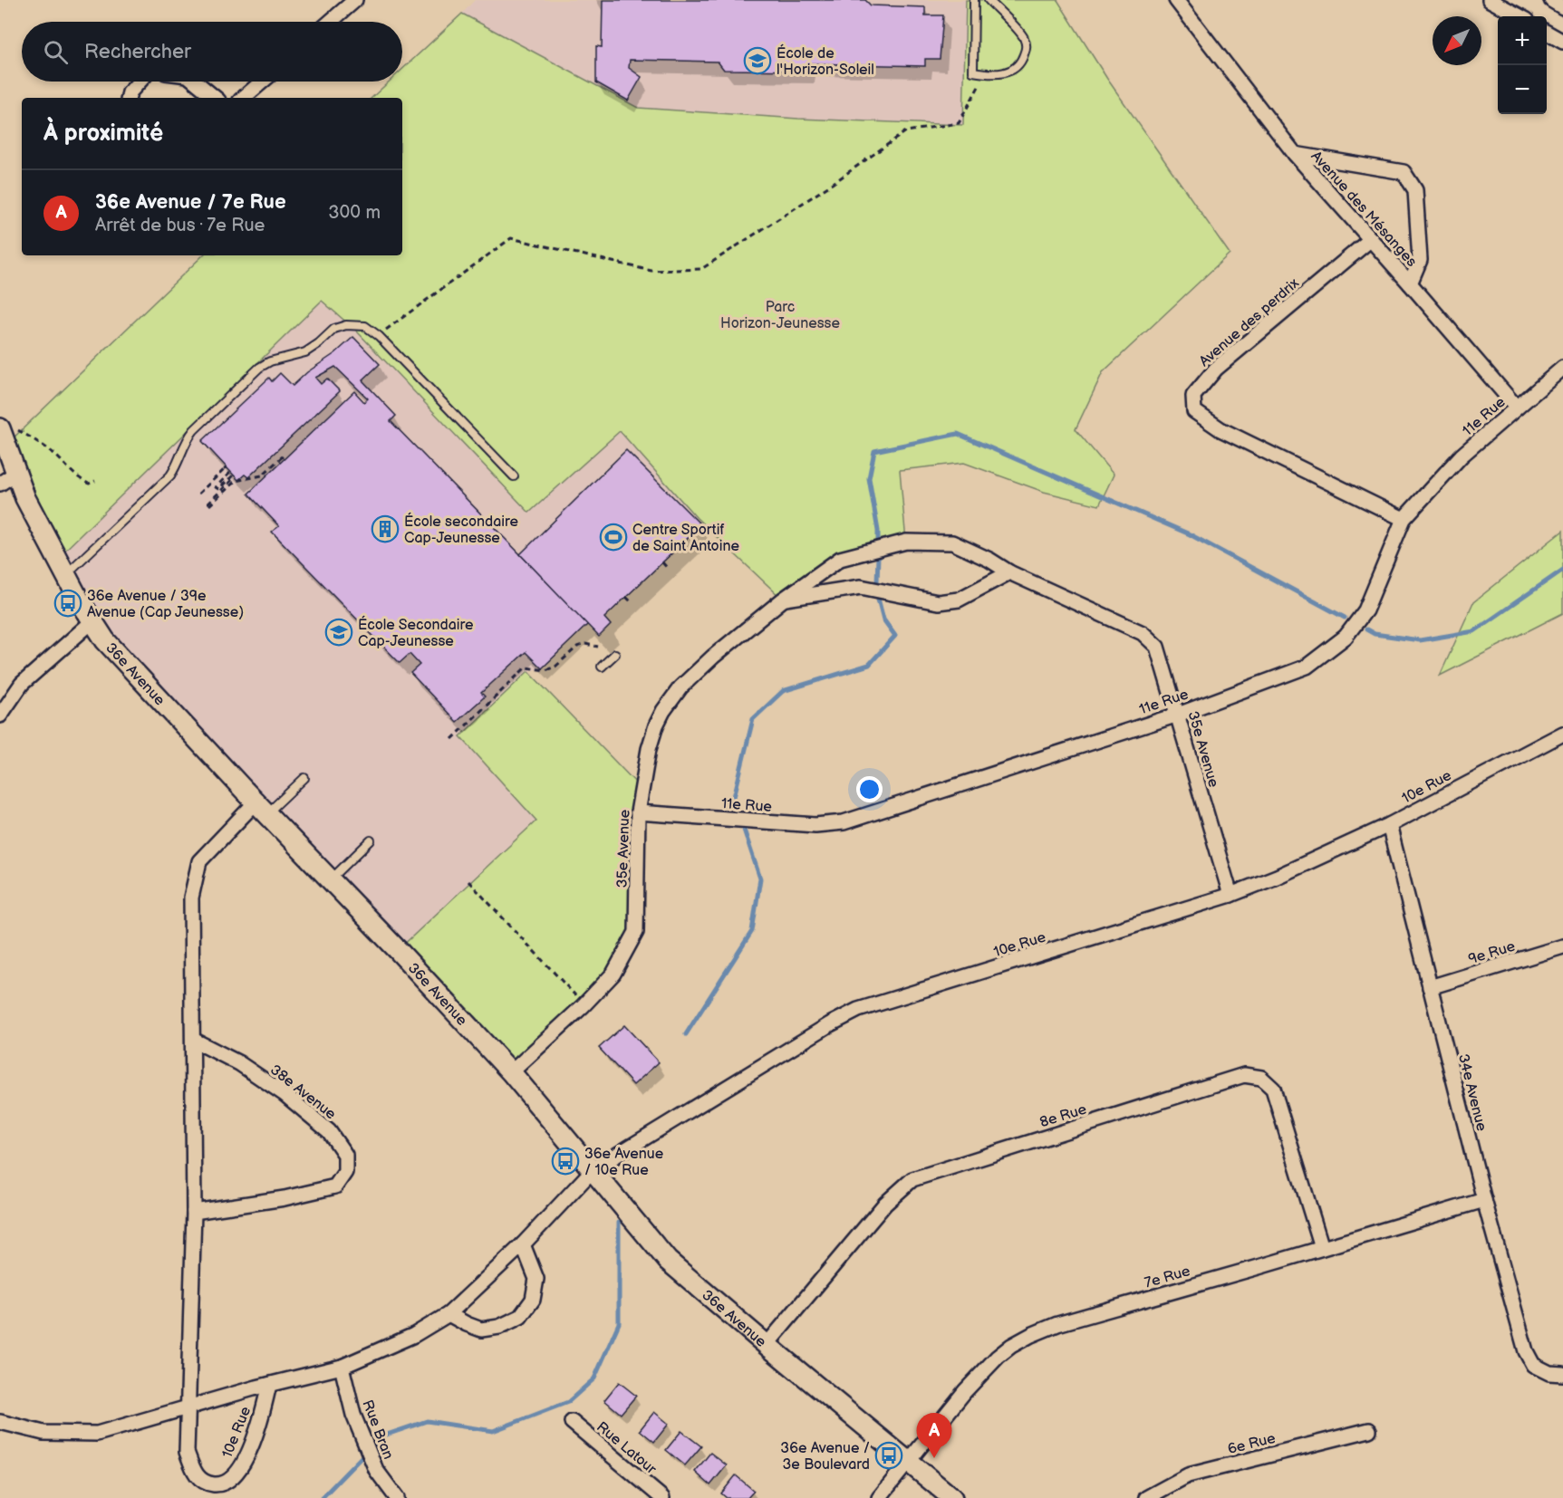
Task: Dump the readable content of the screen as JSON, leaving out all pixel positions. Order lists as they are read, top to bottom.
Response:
{
  "streets": {
    "street": [
      "Avenue des Mésanges",
      "Avenue des perdrix",
      "11e Rue",
      "36e Avenue",
      "35e Avenue",
      "10e Rue",
      "9e Rue",
      "38e Avenue",
      "34e Avenue",
      "8e Rue",
      "7e Rue",
      "Rue Bran",
      "6e Rue",
      "Rue Latour"
    ]
  },
  "crossings": [
    ["Avenue des Mésanges", "Avenue des perdrix"],
    ["Avenue des Mésanges", "11e Rue"],
    ["Avenue des perdrix", "11e Rue"],
    ["11e Rue", "35e Avenue"],
    ["36e Avenue", "35e Avenue"],
    ["36e Avenue", "10e Rue"],
    ["36e Avenue", "8e Rue"],
    ["36e Avenue", "7e Rue"],
    ["35e Avenue", "10e Rue"],
    ["10e Rue", "34e Avenue"],
    ["10e Rue", "Rue Bran"],
    ["9e Rue", "34e Avenue"],
    ["34e Avenue", "7e Rue"],
    ["8e Rue", "7e Rue"]
  ],
  "parks": ["Parc Horizon-Jeunesse"],
  "places": {
    "school or university": ["École de l'Horizon-Soleil", "École Secondaire Cap-Jeunesse"],
    "building": ["École secondaire Cap-Jeunesse"],
    "sports": ["Centre Sportif de Saint Antoine"],
    "bus stop": ["36e Avenue / 39e Avenue (Cap Jeunesse)", "36e Avenue / 10e Rue", "36e Avenue / 3e Boulevard"]
  },
  "north": "bottom left",
  "page": {
    "map_buttons": ["+", "−"],
    "search": "Rechercher",
    "heading": "À proximité",
    "list": [
      {
        "mark": "A",
        "name": "36e Avenue / 7e Rue",
        "note": "Arrêt de bus · 7e Rue",
        "value": "300 m"
      }
    ],
    "pins": "A"
  }
}
